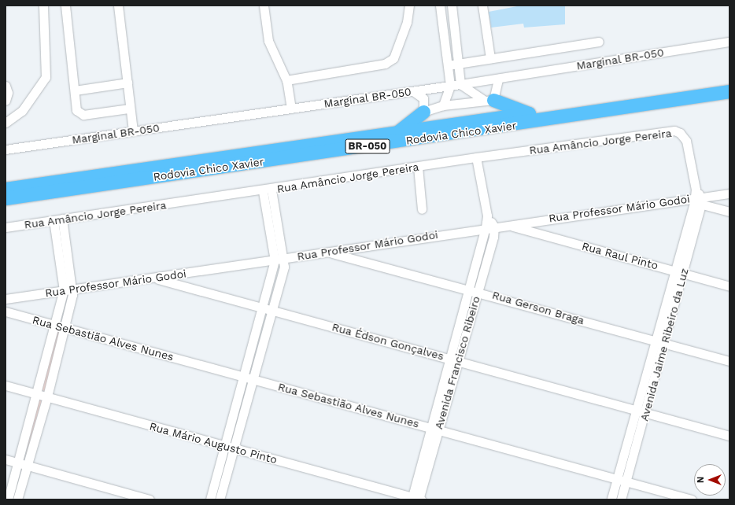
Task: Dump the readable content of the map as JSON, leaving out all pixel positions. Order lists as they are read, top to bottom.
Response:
{
  "streets": {
    "highway": ["Rodovia Chico Xavier", "BR-050"],
    "street": [
      "Marginal BR-050",
      "Rua Amâncio Jorge Pereira",
      "Rua Professor Mário Godoi",
      "Rua Raul Pinto",
      "Rua Gerson Braga",
      "Rua Sebastião Alves Nunes",
      "Rua Édson Gonçalves",
      "Avenida Jaime Ribeiro da Luz",
      "Avenida Francisco Ribeiro",
      "Rua Mário Augusto Pinto"
    ]
  },
  "crossings": [
    ["Rua Amâncio Jorge Pereira", "Avenida Jaime Ribeiro da Luz"],
    ["Rua Professor Mário Godoi", "Rua Raul Pinto"],
    ["Rua Professor Mário Godoi", "Rua Gerson Braga"],
    ["Rua Professor Mário Godoi", "Rua Édson Gonçalves"],
    ["Rua Professor Mário Godoi", "Avenida Jaime Ribeiro da Luz"],
    ["Rua Professor Mário Godoi", "Avenida Francisco Ribeiro"],
    ["Rua Raul Pinto", "Avenida Jaime Ribeiro da Luz"],
    ["Rua Gerson Braga", "Avenida Jaime Ribeiro da Luz"],
    ["Rua Gerson Braga", "Avenida Francisco Ribeiro"],
    ["Rua Sebastião Alves Nunes", "Avenida Jaime Ribeiro da Luz"],
    ["Rua Sebastião Alves Nunes", "Avenida Francisco Ribeiro"],
    ["Rua Édson Gonçalves", "Avenida Jaime Ribeiro da Luz"],
    ["Rua Édson Gonçalves", "Avenida Francisco Ribeiro"],
    ["Avenida Francisco Ribeiro", "Rua Mário Augusto Pinto"]
  ],
  "north": "left"
}
